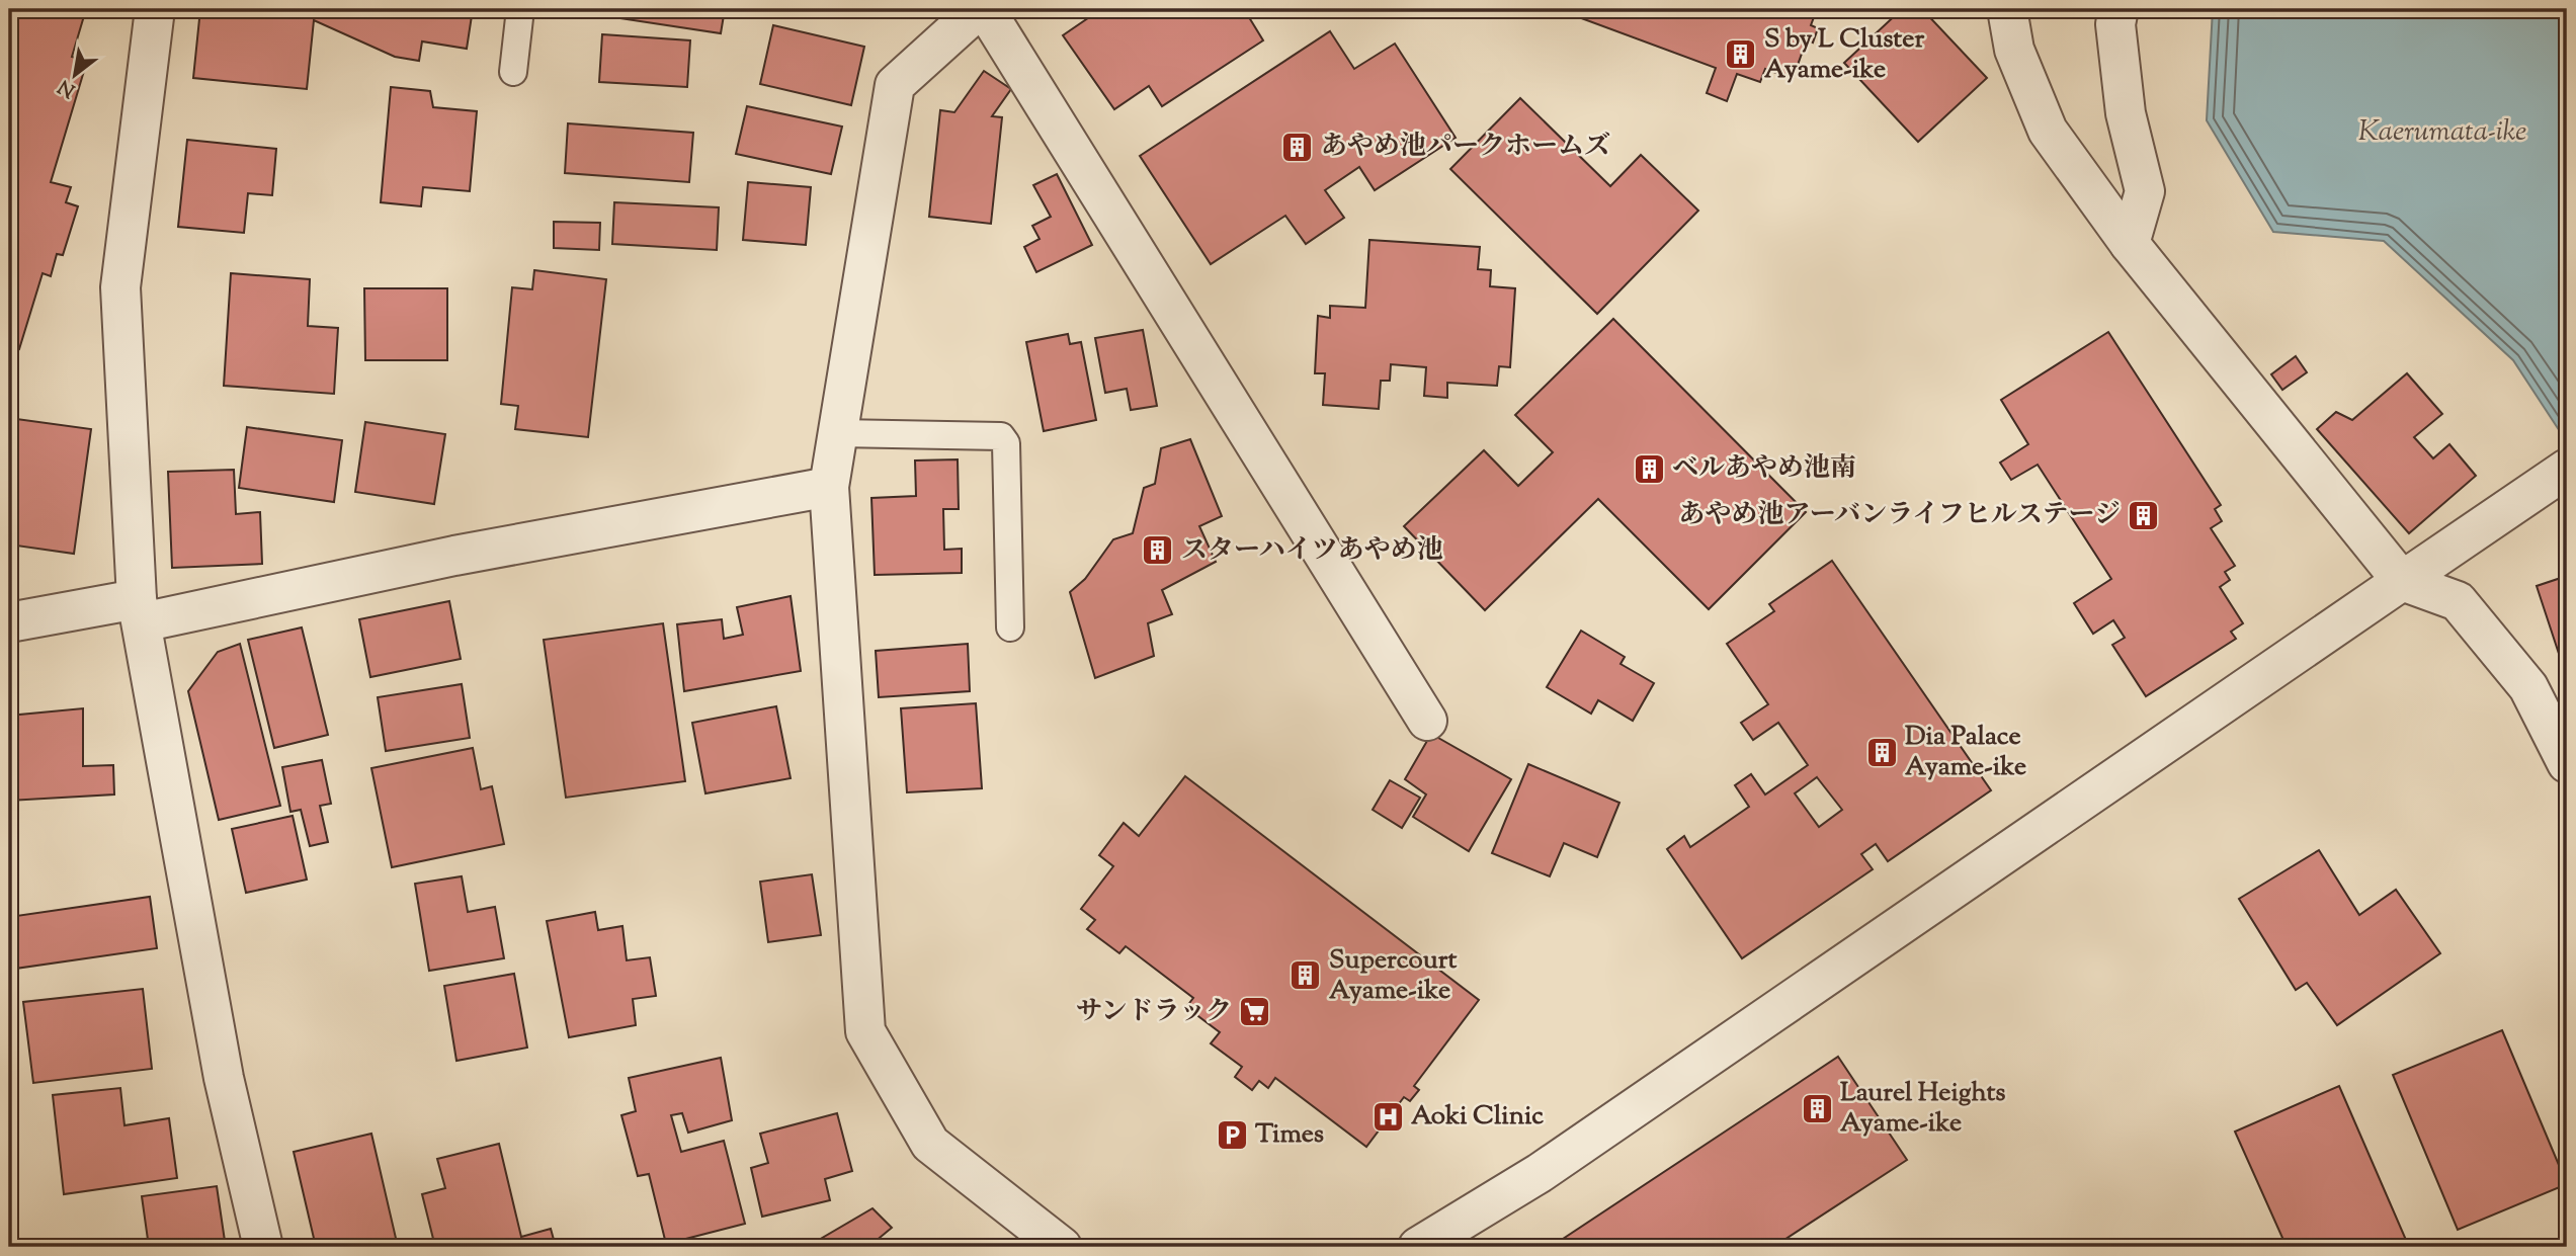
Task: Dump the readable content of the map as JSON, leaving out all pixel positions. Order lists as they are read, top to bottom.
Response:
{
  "water": ["Kaerumata-ike"],
  "places": {
    "building": [
      "S by L Cluster Ayame-ike",
      "あやめ池パークホームズ",
      "ベルあやめ池南",
      "あやめ池アーバンライフヒルステージ",
      "スターハイツあやめ池",
      "Dia Palace Ayame-ike",
      "Supercourt Ayame-ike",
      "Laurel Heights Ayame-ike"
    ],
    "supermarket": ["サンドラック"],
    "hospital": ["Aoki Clinic"],
    "parking": ["Times"]
  },
  "north": "bottom left"
}
